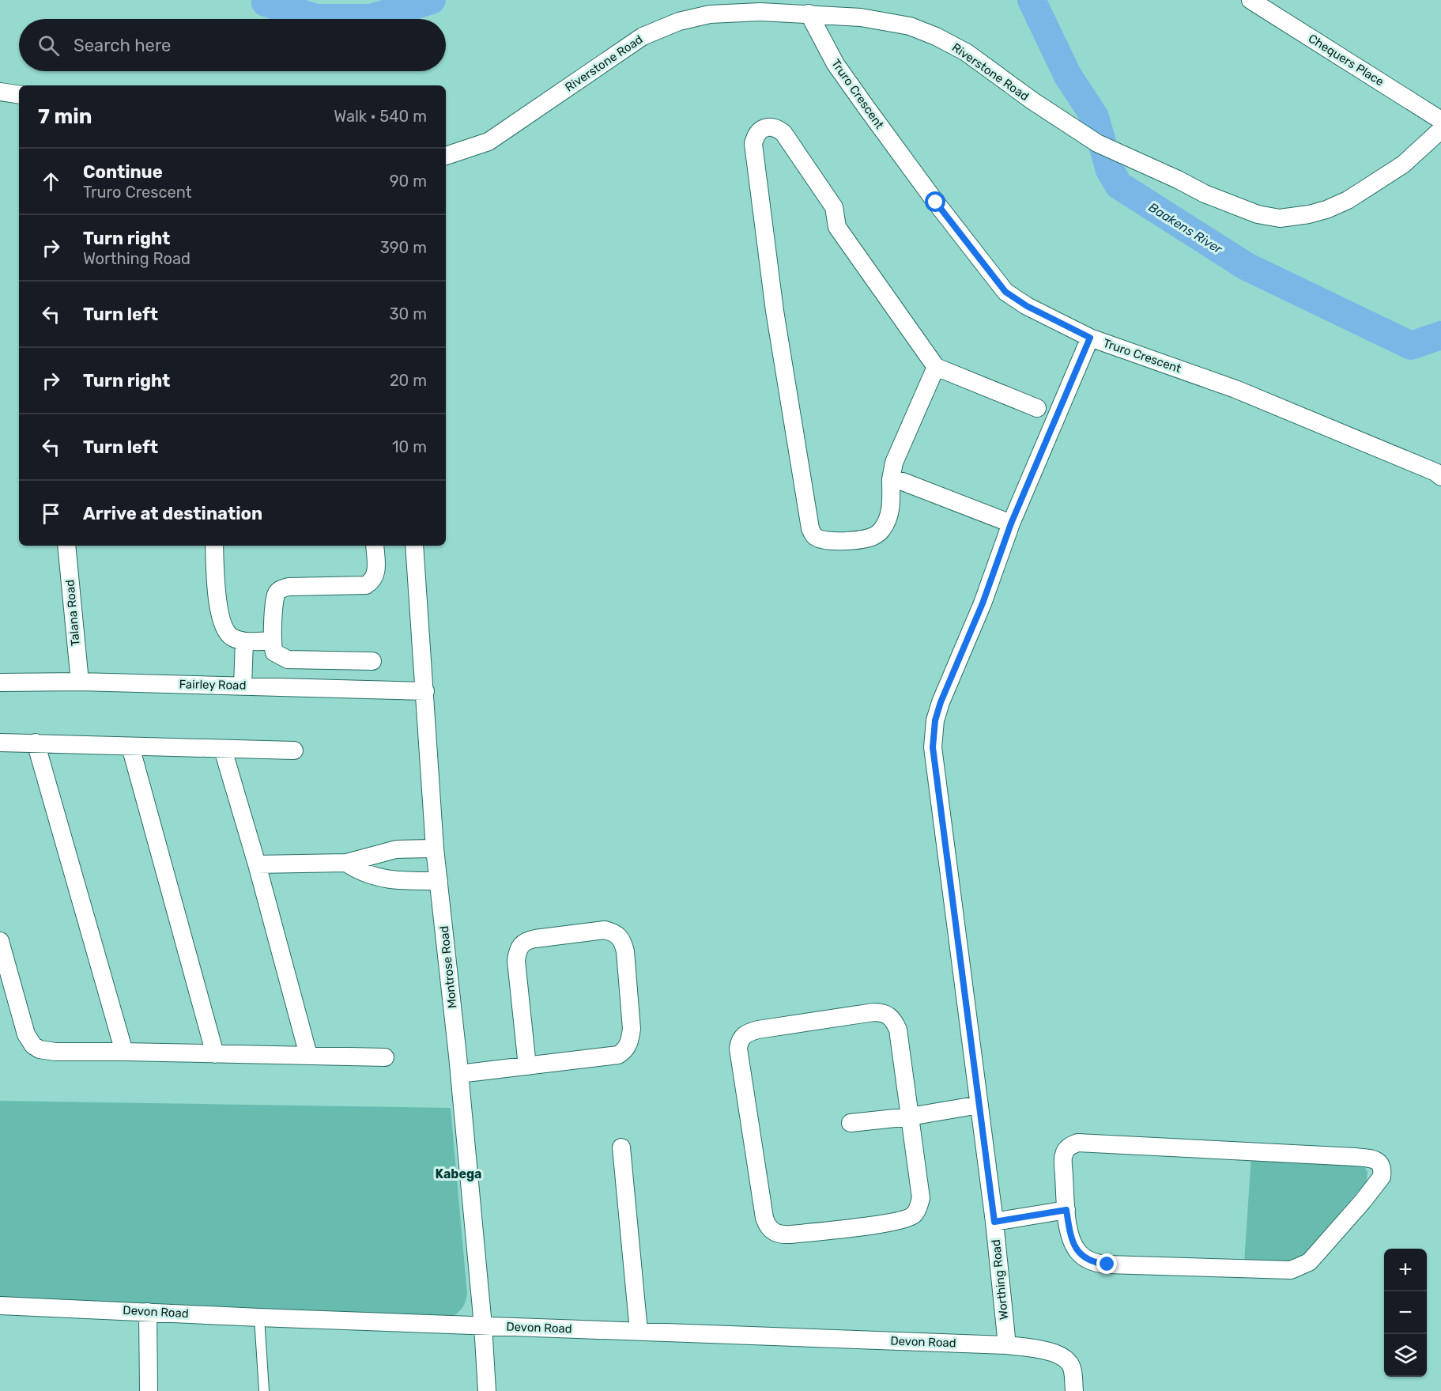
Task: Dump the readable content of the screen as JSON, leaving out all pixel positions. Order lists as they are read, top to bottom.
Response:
{
  "streets": {
    "street": [
      "Chequers Place",
      "Riverstone Road",
      "Truro Crescent",
      "Talana Road",
      "Fairley Road",
      "Montrose Road",
      "Worthing Road",
      "Devon Road"
    ]
  },
  "crossings": [
    ["Riverstone Road", "Truro Crescent"],
    ["Truro Crescent", "Worthing Road"],
    ["Talana Road", "Fairley Road"],
    ["Fairley Road", "Montrose Road"],
    ["Montrose Road", "Devon Road"],
    ["Worthing Road", "Devon Road"]
  ],
  "districts": ["Kabega"],
  "water": ["Baakens River"],
  "page": {
    "search": "Search here",
    "heading": ["7 min", "Walk · 540 m"],
    "list": [
      ["Continue", "Truro Crescent", "90 m"],
      ["Turn right", "Worthing Road", "390 m"],
      ["Turn left", "30 m"],
      ["Turn right", "20 m"],
      ["Turn left", "10 m"],
      "Arrive at destination"
    ],
    "map_buttons": ["+", "−"]
  }
}
